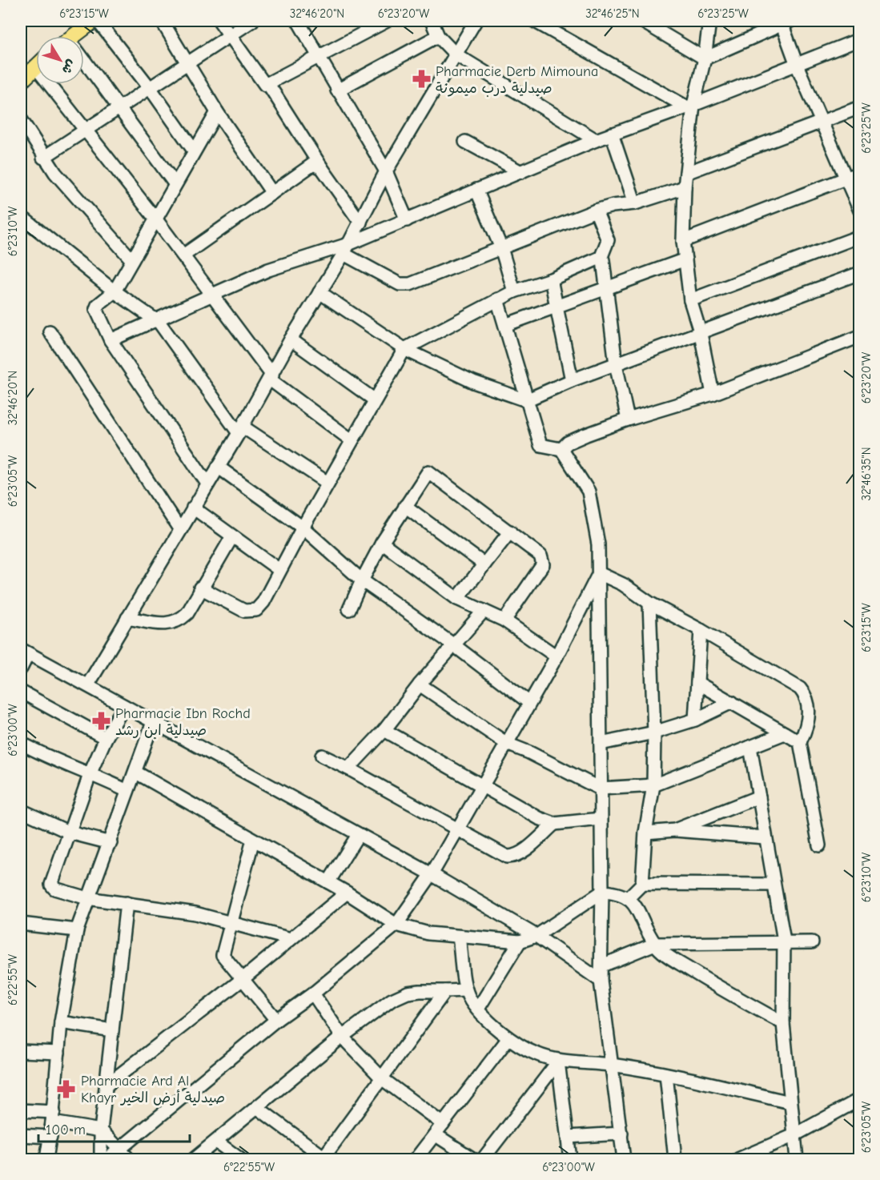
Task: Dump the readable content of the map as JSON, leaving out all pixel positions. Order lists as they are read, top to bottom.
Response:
{
  "places": {
    "pharmacy": ["Pharmacie Derb Mimouna صيدلية درب ميمونة", "Pharmacie Ibn Rochd صيدلية ابن رشد", "Pharmacie Ard Al Khayr صيدلية أرض الخير"]
  },
  "scale_bar": "100 m",
  "north": "bottom right",
  "coordinates": [
    "6°23'15\"W",
    "32°46'20\"N",
    "6°23'20\"W",
    "32°46'25\"N",
    "6°23'25\"W",
    "6°23'10\"W",
    "32°46'35\"N",
    "6°23'05\"W",
    "6°23'00\"W",
    "6°22'55\"W"
  ]
}
